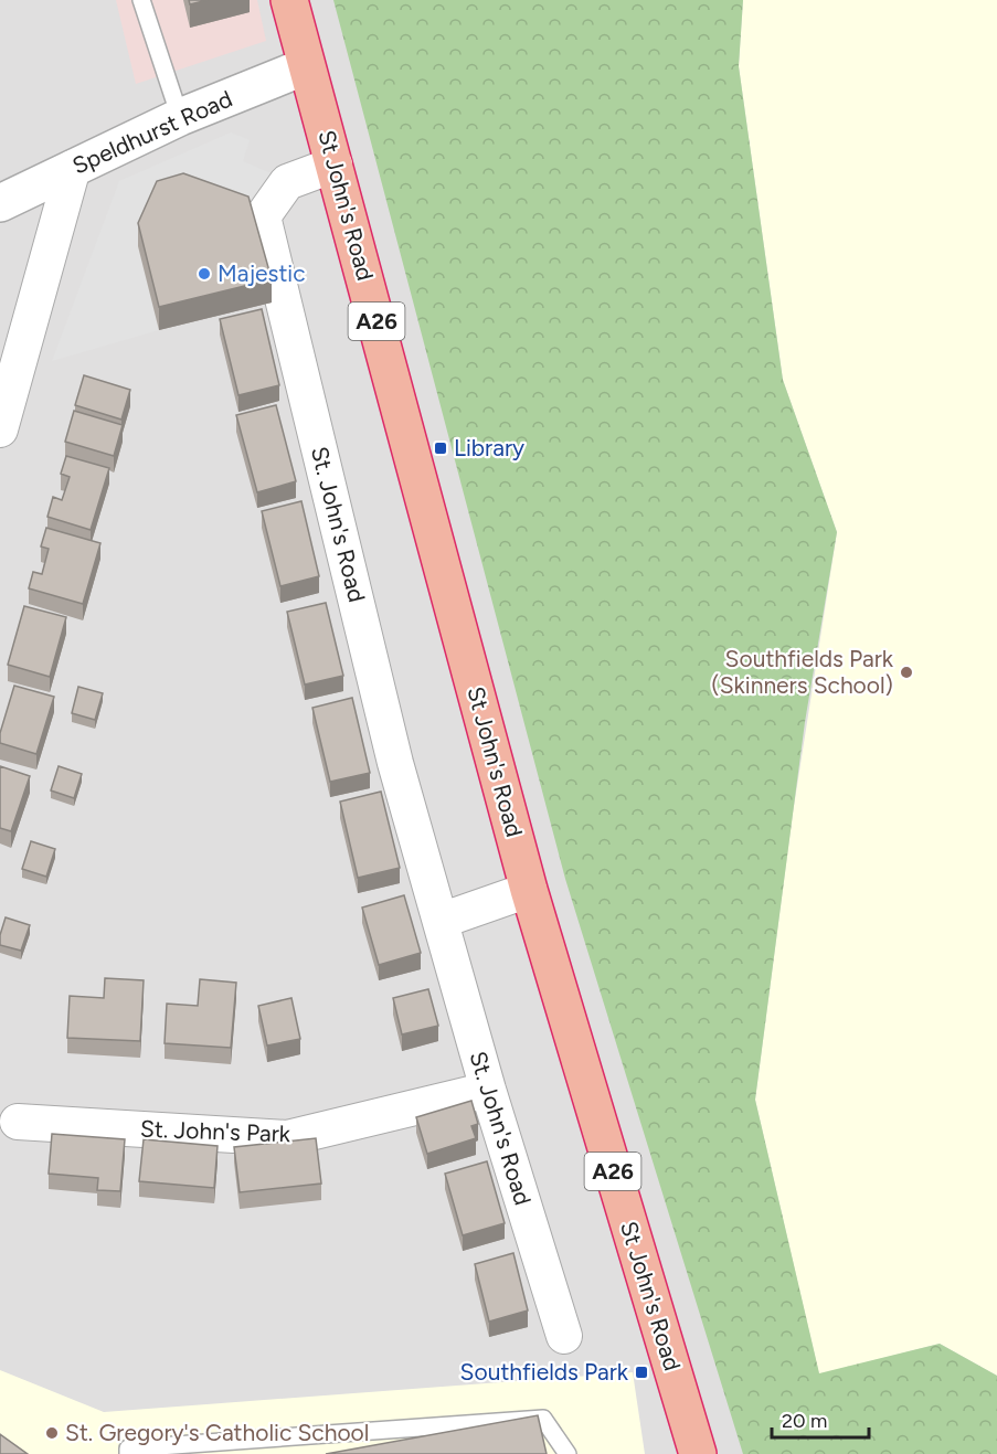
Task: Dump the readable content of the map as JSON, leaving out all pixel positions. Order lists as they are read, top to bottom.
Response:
{
  "streets": {
    "highway": ["St John's Road", "A26"],
    "street": ["Speldhurst Road", "St. John's Road", "St. John's Park"]
  },
  "crossings": [
    ["Speldhurst Road", "St John's Road"],
    ["Speldhurst Road", "A26"],
    ["St John's Road", "A26"],
    ["St John's Road", "St. John's Road"],
    ["St. John's Road", "St. John's Park"]
  ],
  "places": {
    "other": ["Majestic", "Southfields Park (Skinners School)", "St. Gregory's Catholic School"],
    "transit": ["Library", "Southfields Park"]
  },
  "scale_bar": "20 m"
}
